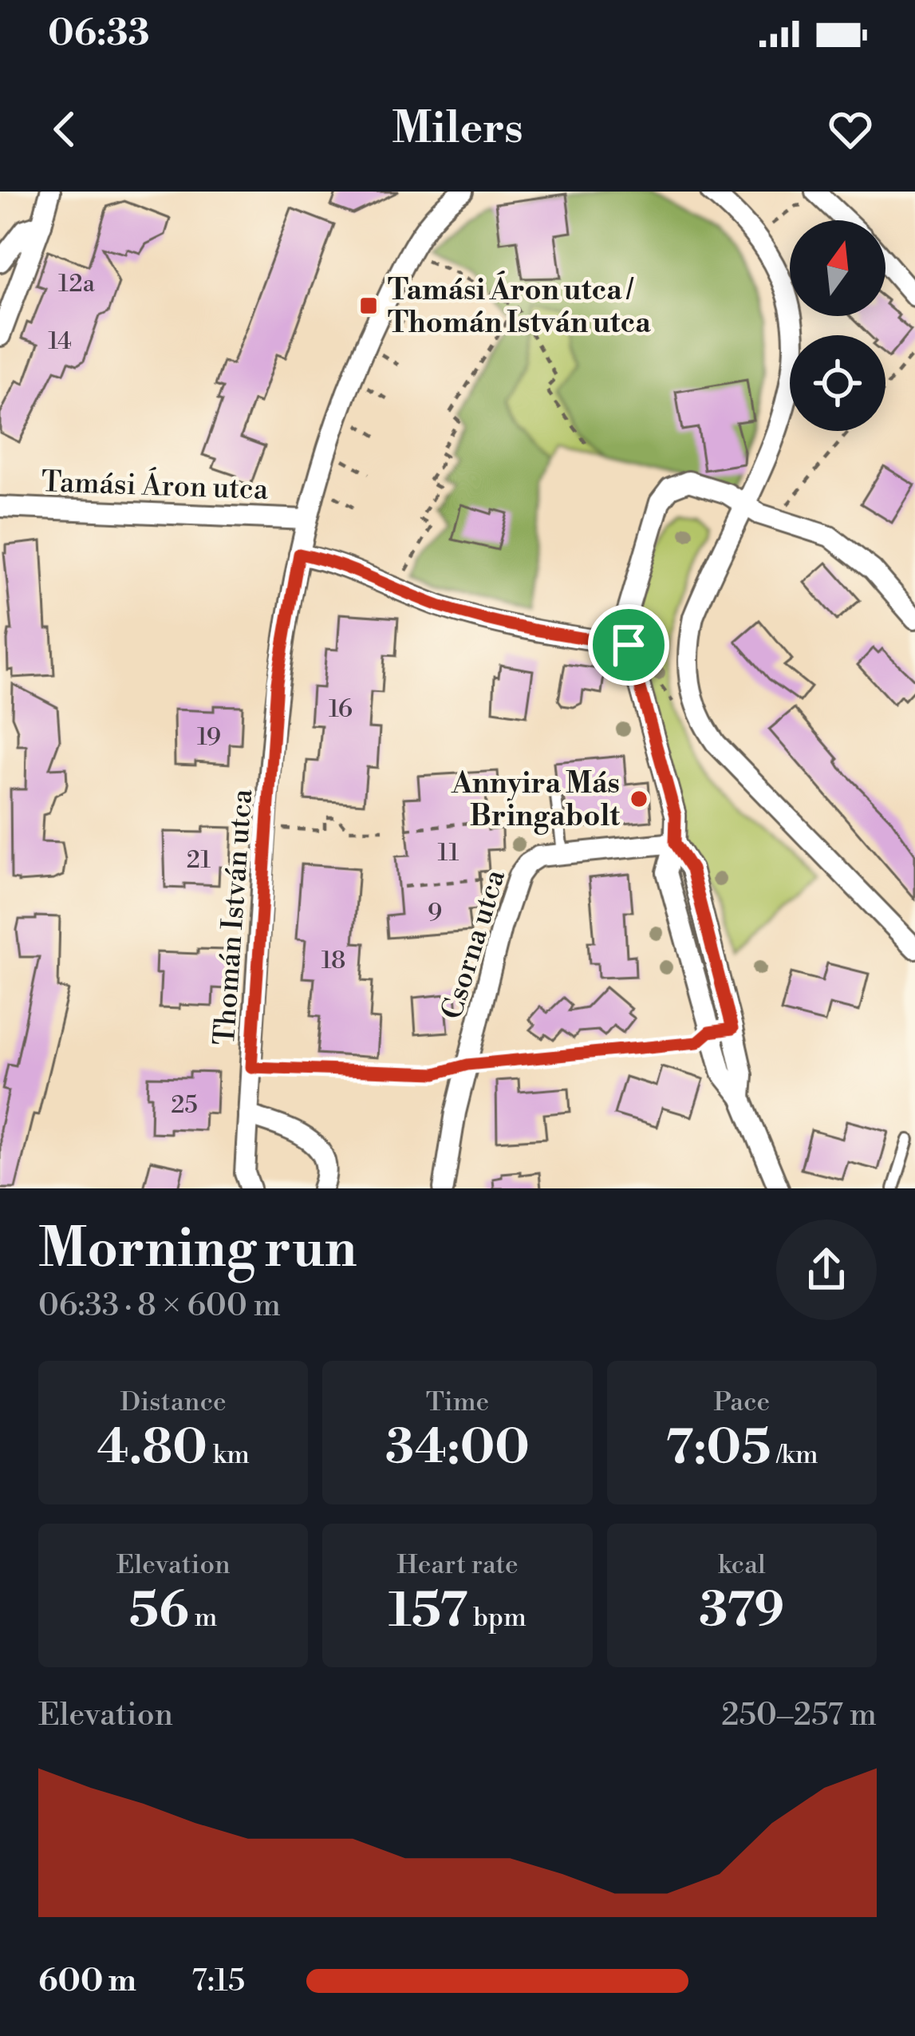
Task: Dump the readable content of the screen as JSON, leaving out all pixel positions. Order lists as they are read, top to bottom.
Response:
{
  "streets": {
    "street": ["Tamási Áron utca", "Thomán István utca", "Csorna utca"]
  },
  "crossings": [
    ["Tamási Áron utca", "Thomán István utca"]
  ],
  "places": {
    "transit": ["Tamási Áron utca / Thomán István utca"],
    "other": ["Annyira Más Bringabolt"]
  },
  "house_numbers": [
    "12a",
    "14",
    "16",
    "19",
    "11",
    "21",
    "9",
    "18",
    "25"
  ],
  "north": "top",
  "page": {
    "status": "06:33",
    "header": "Milers",
    "heading": ["Morning run", "06:33 · 8 × 600 m"],
    "stats": [
      ["Distance", "4.80 km"],
      ["Time", "34:00"],
      ["Pace", "7:05 /km"],
      ["Elevation", "56 m"],
      ["Heart rate", "157 bpm"],
      ["kcal", "379"]
    ],
    "chart": ["Elevation", "250–257 m"],
    "list": [
      {
        "name": "600 m",
        "note": "7:15"
      }
    ]
  }
}
